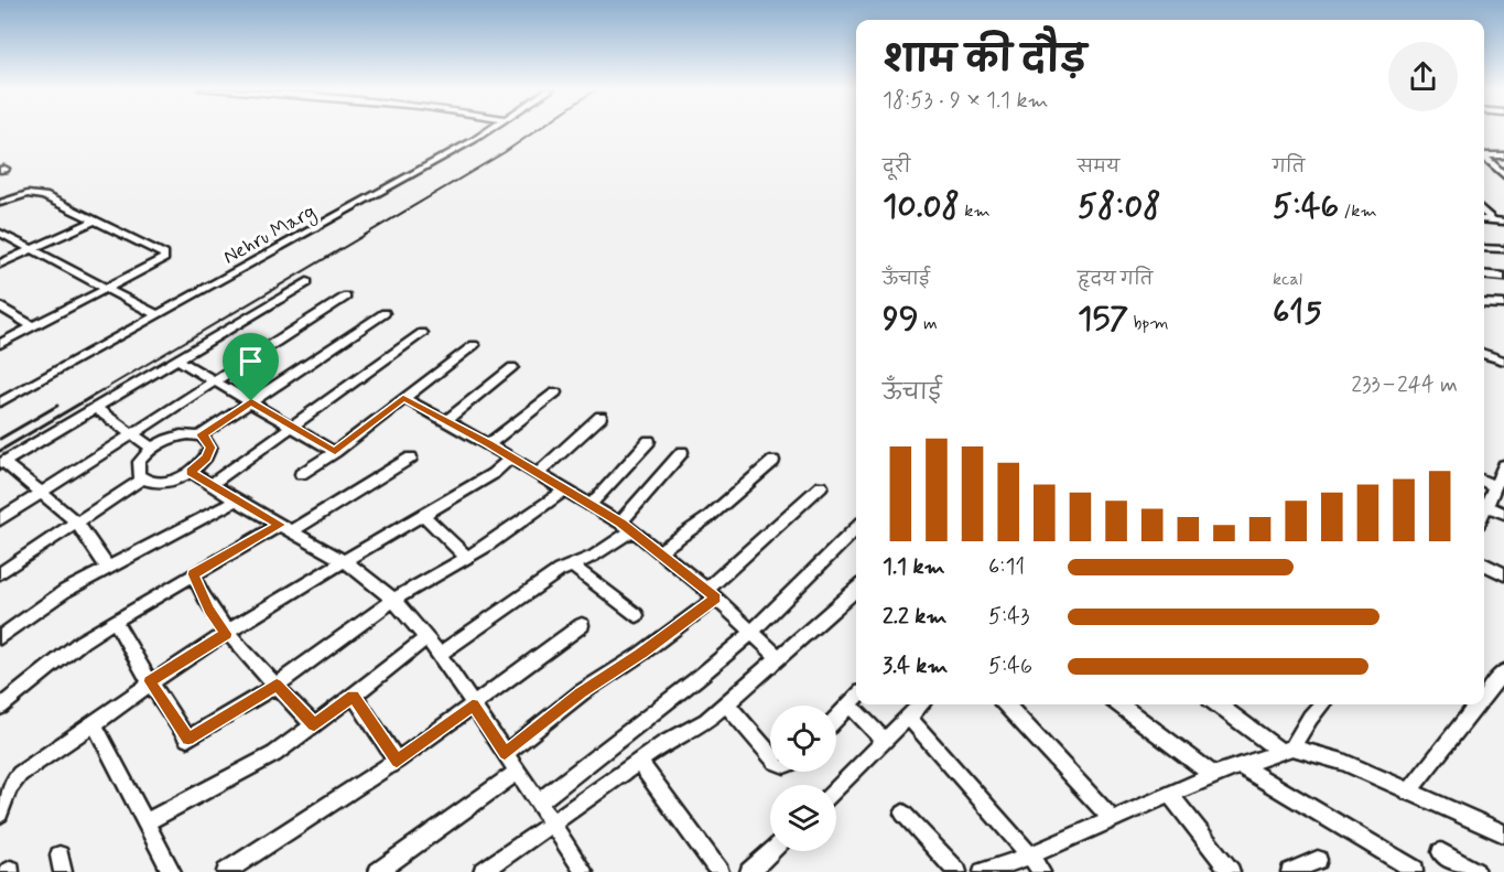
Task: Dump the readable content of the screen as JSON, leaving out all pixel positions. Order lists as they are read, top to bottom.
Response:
{
  "streets": {
    "street": ["Nehru Marg"]
  },
  "page": {
    "heading": ["शाम की दौड़", "18:53 · 9 × 1.1 km"],
    "stats": [
      ["दूरी", "10.08 km"],
      ["समय", "58:08"],
      ["गति", "5:46 /km"],
      ["ऊँचाई", "99 m"],
      ["हृदय गति", "157 bpm"],
      ["kcal", "615"]
    ],
    "chart": ["ऊँचाई", "233–244 m"],
    "list": [
      {
        "name": "1.1 km",
        "note": "6:11"
      },
      {
        "name": "2.2 km",
        "note": "5:43"
      },
      {
        "name": "3.4 km",
        "note": "5:46"
      }
    ]
  }
}
